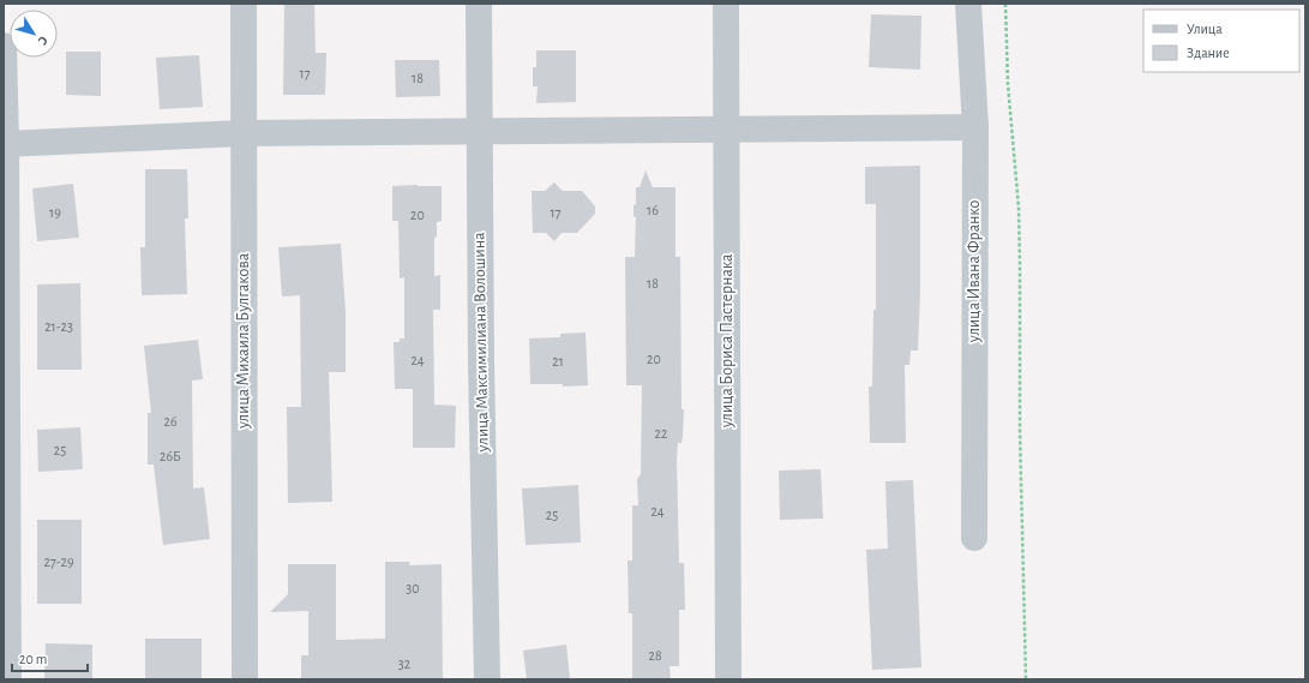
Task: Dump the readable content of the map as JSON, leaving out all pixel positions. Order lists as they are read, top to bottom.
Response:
{
  "streets": {
    "street": [
      "улица Ивана Франко",
      "улица Михаила Булгакова",
      "улица Бориса Пастернака",
      "улица Максимилиана Волошина"
    ]
  },
  "house_numbers": [
    "17",
    "18",
    "16",
    "19",
    "17",
    "20",
    "18",
    "21-23",
    "20",
    "24",
    "21",
    "26",
    "22",
    "25",
    "26Б",
    "24",
    "25",
    "27-29",
    "30",
    "28",
    "32"
  ],
  "legend": ["Улица", "Здание"],
  "scale_bar": "20 m",
  "north": "bottom right"
}
